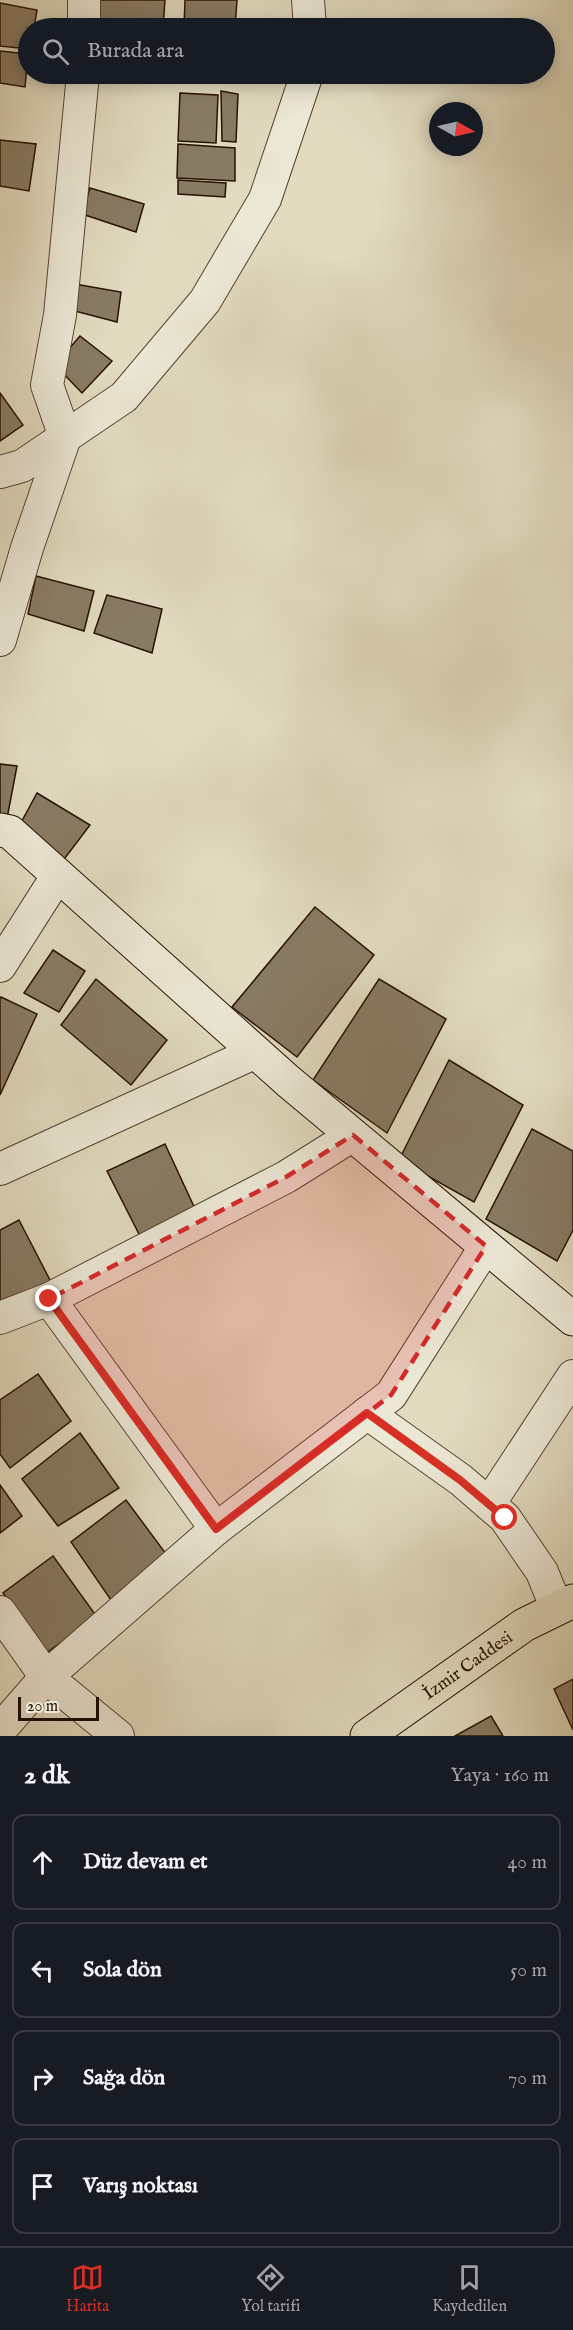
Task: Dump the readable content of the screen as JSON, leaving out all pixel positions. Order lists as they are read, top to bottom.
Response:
{
  "streets": {
    "main road": ["İzmir Caddesi"]
  },
  "scale_bar": "20 m",
  "north": "right",
  "page": {
    "search": "Burada ara",
    "scale": "20 m",
    "heading": ["2 dk", "Yaya · 160 m"],
    "list": [
      ["Düz devam et", "40 m"],
      ["Sola dön", "50 m"],
      ["Sağa dön", "70 m"],
      "Varış noktası"
    ],
    "nav": ["Harita", "Yol tarifi", "Kaydedilen"]
  }
}
